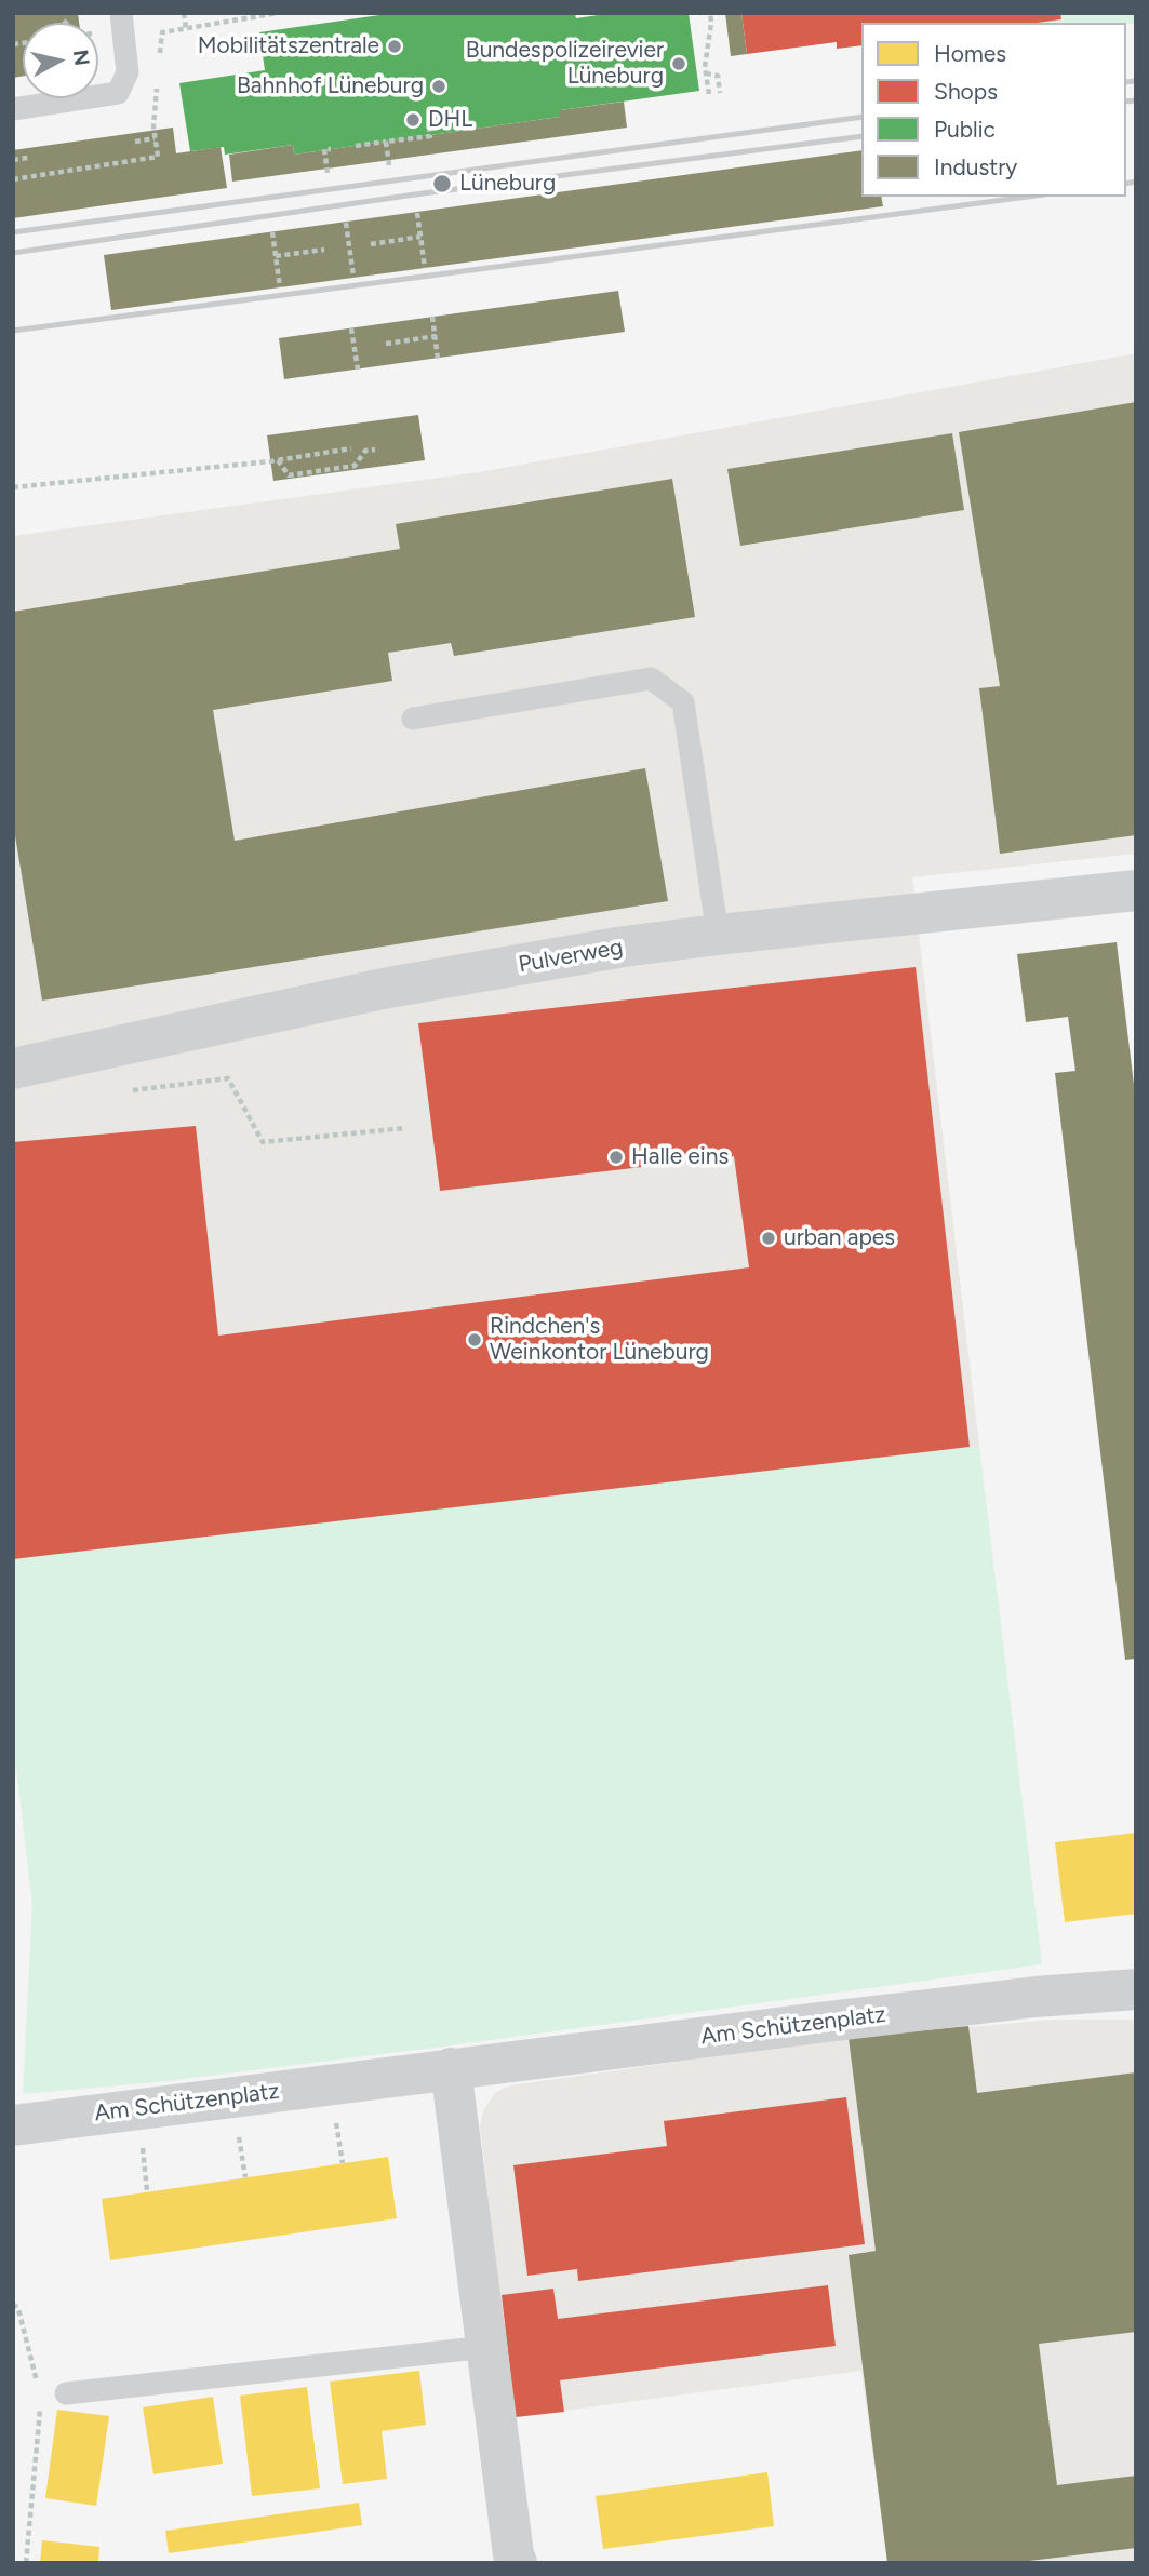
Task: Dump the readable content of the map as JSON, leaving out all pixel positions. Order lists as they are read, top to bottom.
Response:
{
  "streets": {
    "street": ["Pulverweg", "Am Schützenplatz"]
  },
  "places": [
    "Mobilitätszentrale",
    "Bundespolizeirevier Lüneburg",
    "Bahnhof Lüneburg",
    "DHL",
    "Lüneburg",
    "Halle eins",
    "urban apes",
    "Rindchen's Weinkontor Lüneburg"
  ],
  "legend": [
    "Homes",
    "Shops",
    "Public",
    "Industry"
  ],
  "north": "right"
}
